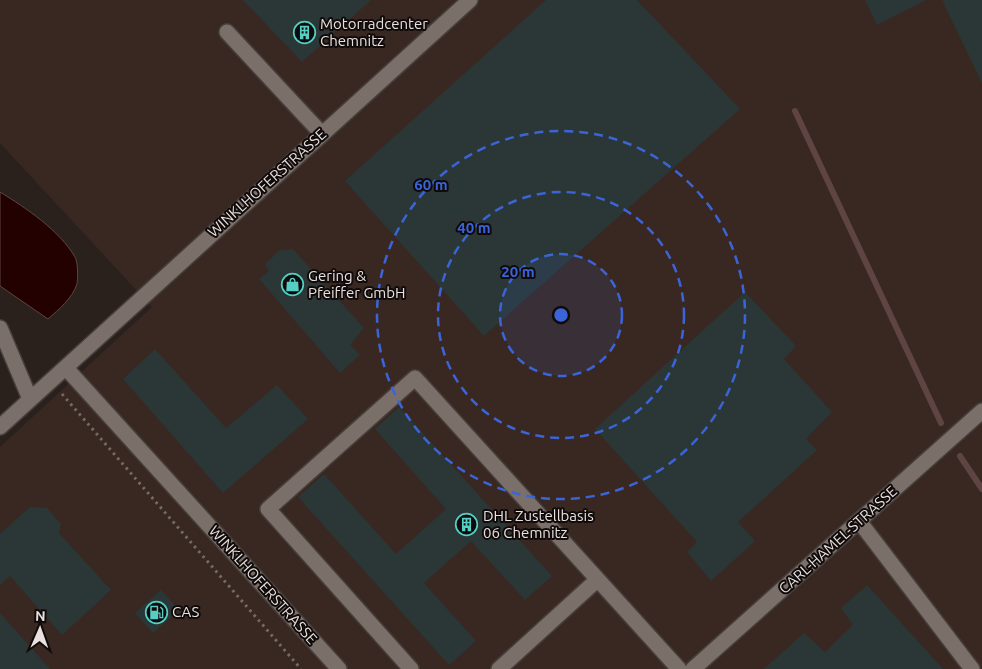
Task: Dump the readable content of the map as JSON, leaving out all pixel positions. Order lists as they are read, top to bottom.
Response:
{
  "streets": {
    "street": ["WINKLHOFERSTRASSE", "CARL-HAMEL-STRASSE"]
  },
  "places": {
    "building": ["Motorradcenter Chemnitz", "DHL Zustellbasis 06 Chemnitz"],
    "shop": ["Gering & Pfeiffer GmbH"],
    "fuel station": ["CAS"]
  },
  "north": "top",
  "rings": ["60 m", "40 m", "20 m"]
}
